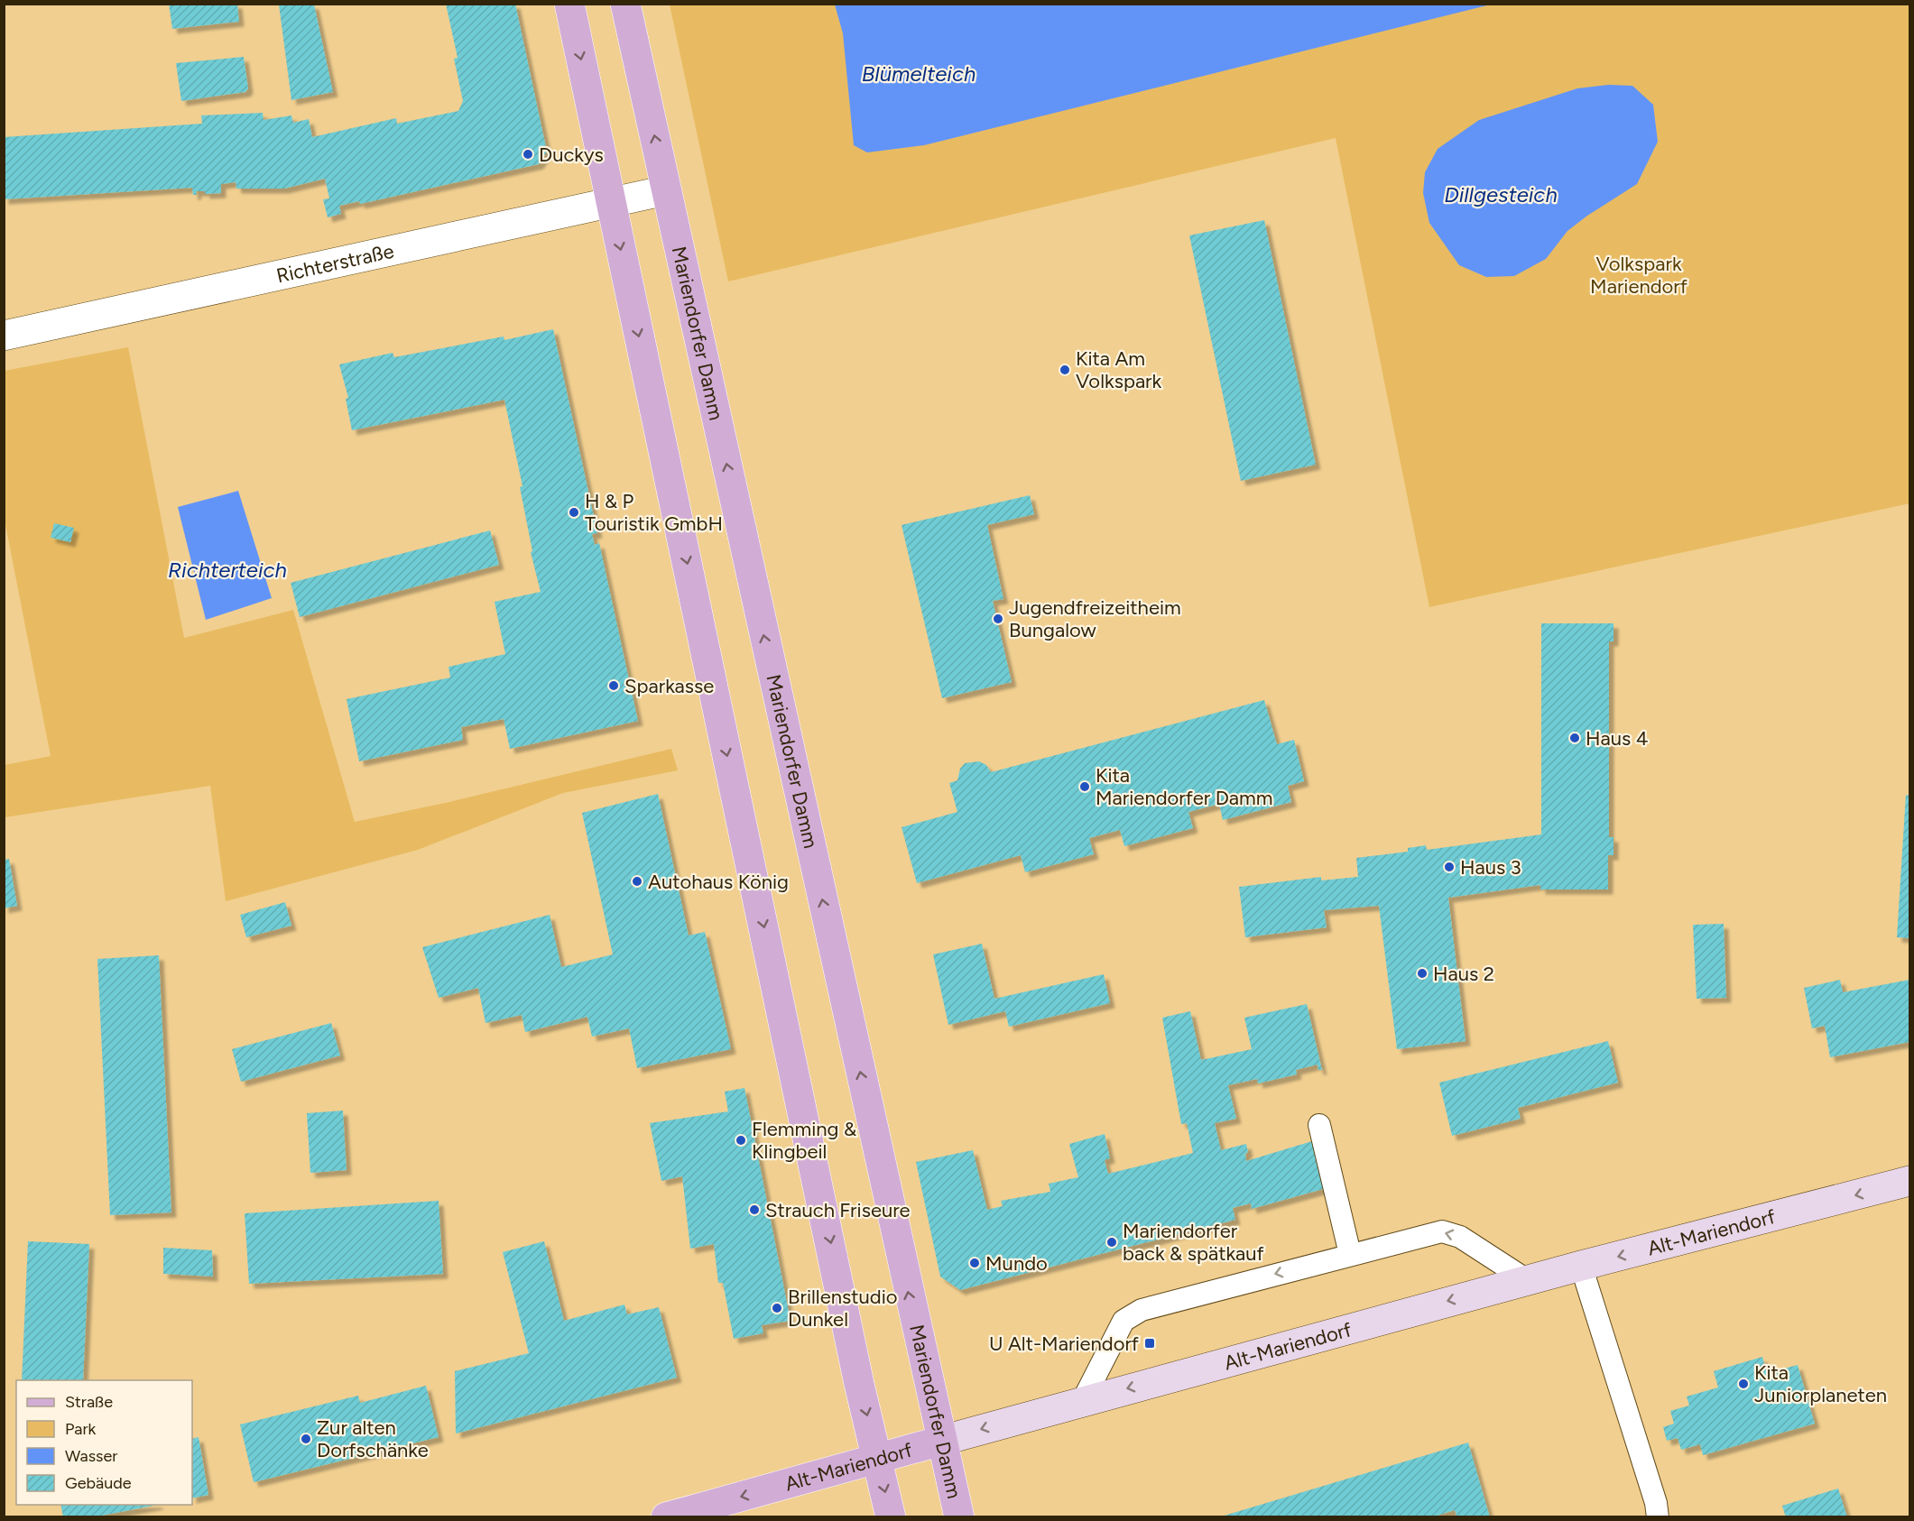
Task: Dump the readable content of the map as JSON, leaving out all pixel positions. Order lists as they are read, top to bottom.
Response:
{
  "streets": {
    "main road": ["Mariendorfer Damm", "Alt-Mariendorf"],
    "street": ["Richterstraße"]
  },
  "crossings": [
    ["Richterstraße", "Mariendorfer Damm"],
    ["Mariendorfer Damm", "Alt-Mariendorf"]
  ],
  "one_way": ["Alt-Mariendorf"],
  "water": ["Blümelteich", "Dillgesteich", "Richterteich"],
  "parks": ["Volkspark Mariendorf"],
  "places": {
    "other": [
      "Duckys",
      "Kita Am Volkspark",
      "H & P Touristik GmbH",
      "Jugendfreizeitheim Bungalow",
      "Sparkasse",
      "Haus 4",
      "Kita Mariendorfer Damm",
      "Haus 3",
      "Autohaus König",
      "Haus 2",
      "Flemming & Klingbeil",
      "Strauch Friseure",
      "Mariendorfer back & spätkauf",
      "Mundo",
      "Brillenstudio Dunkel",
      "Kita Juniorplaneten",
      "Zur alten Dorfschänke"
    ],
    "transit": ["U Alt-Mariendorf"]
  },
  "legend": [
    "Straße",
    "Park",
    "Wasser",
    "Gebäude"
  ]
}
